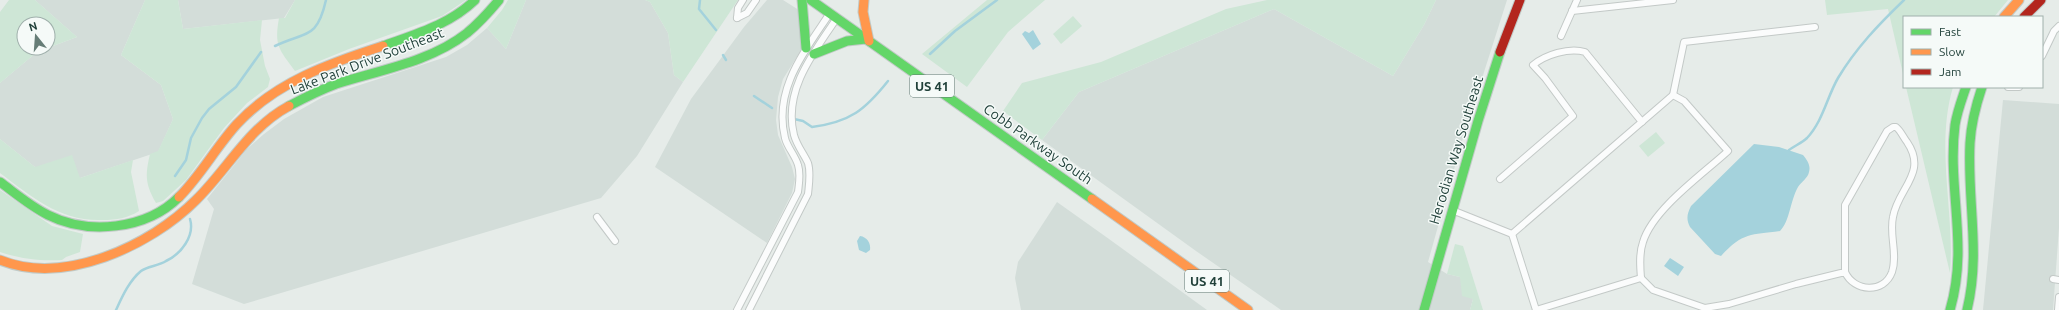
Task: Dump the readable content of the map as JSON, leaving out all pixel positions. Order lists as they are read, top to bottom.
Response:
{
  "streets": {
    "street": [
      "Lake Park Drive Southeast",
      "US 41",
      "Cobb Parkway South",
      "Herodian Way Southeast"
    ]
  },
  "legend": ["Fast", "Slow", "Jam"],
  "north": "top"
}
